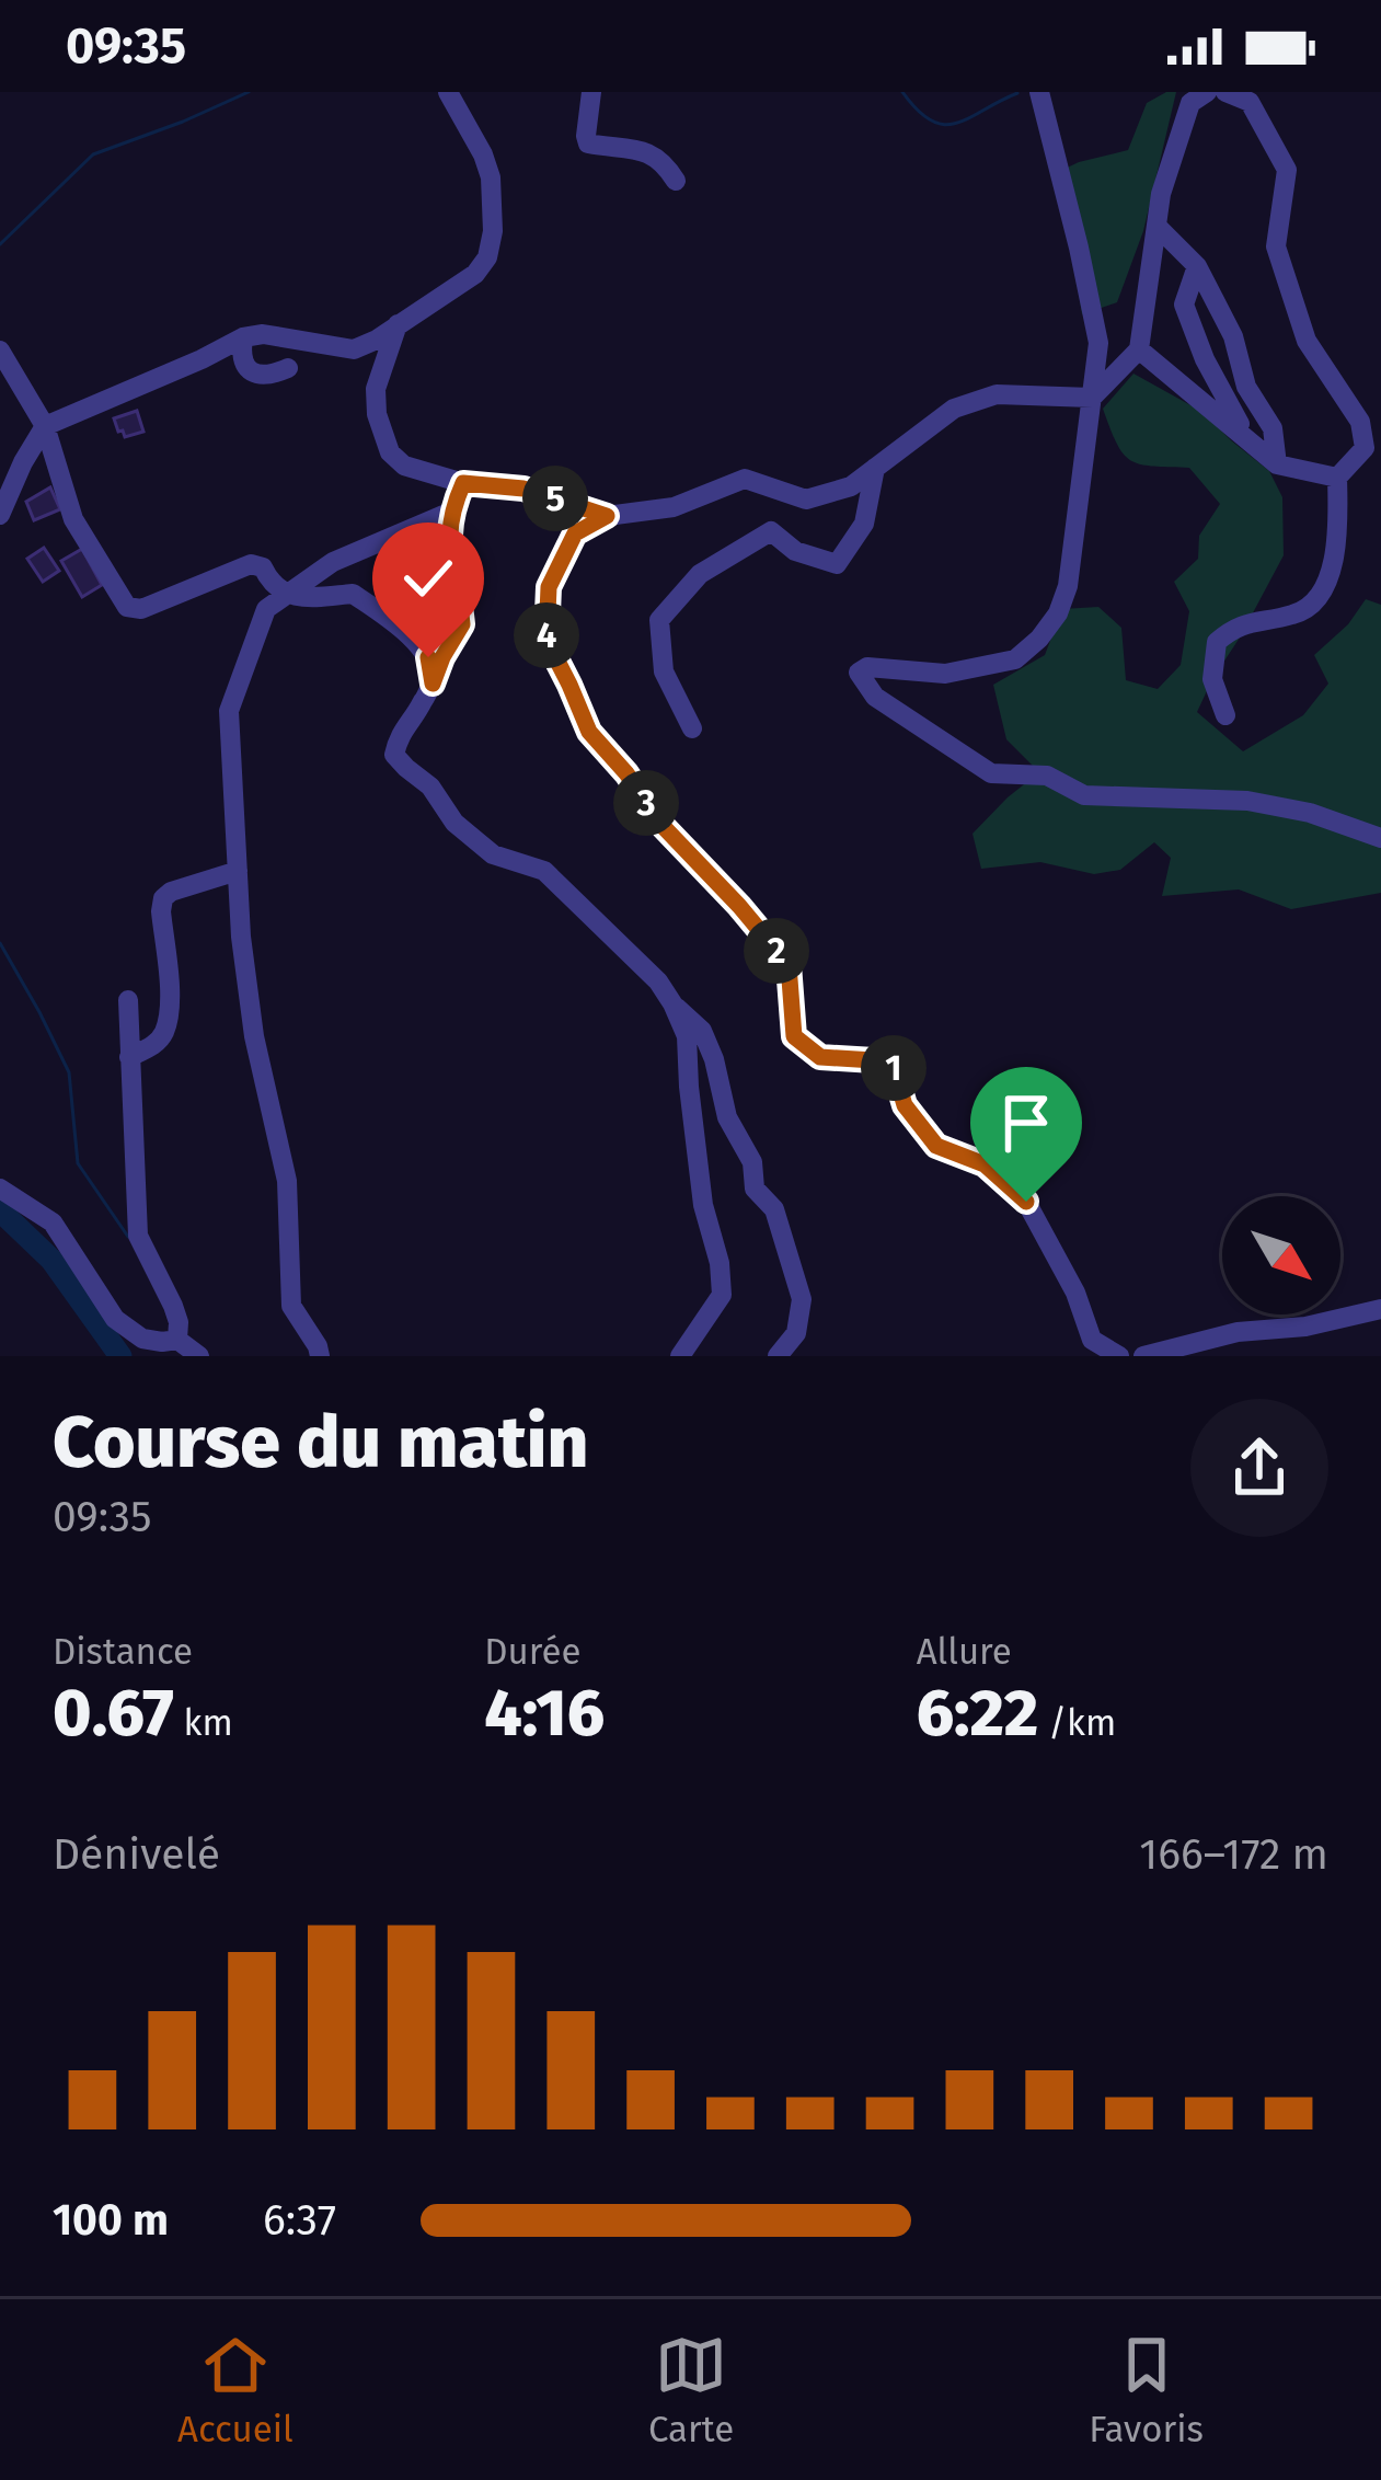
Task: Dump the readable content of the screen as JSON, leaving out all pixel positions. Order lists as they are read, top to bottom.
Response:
{
  "north": "bottom right",
  "page": {
    "status": "09:35",
    "pins": [
      "5",
      "4",
      "3",
      "2",
      "1"
    ],
    "heading": ["Course du matin", "09:35"],
    "stats": [
      ["Distance", "0.67 km"],
      ["Durée", "4:16"],
      ["Allure", "6:22 /km"]
    ],
    "chart": ["Dénivelé", "166–172 m"],
    "list": [
      {
        "name": "100 m",
        "note": "6:37"
      }
    ],
    "tabs": ["Accueil", "Carte", "Favoris"]
  }
}
